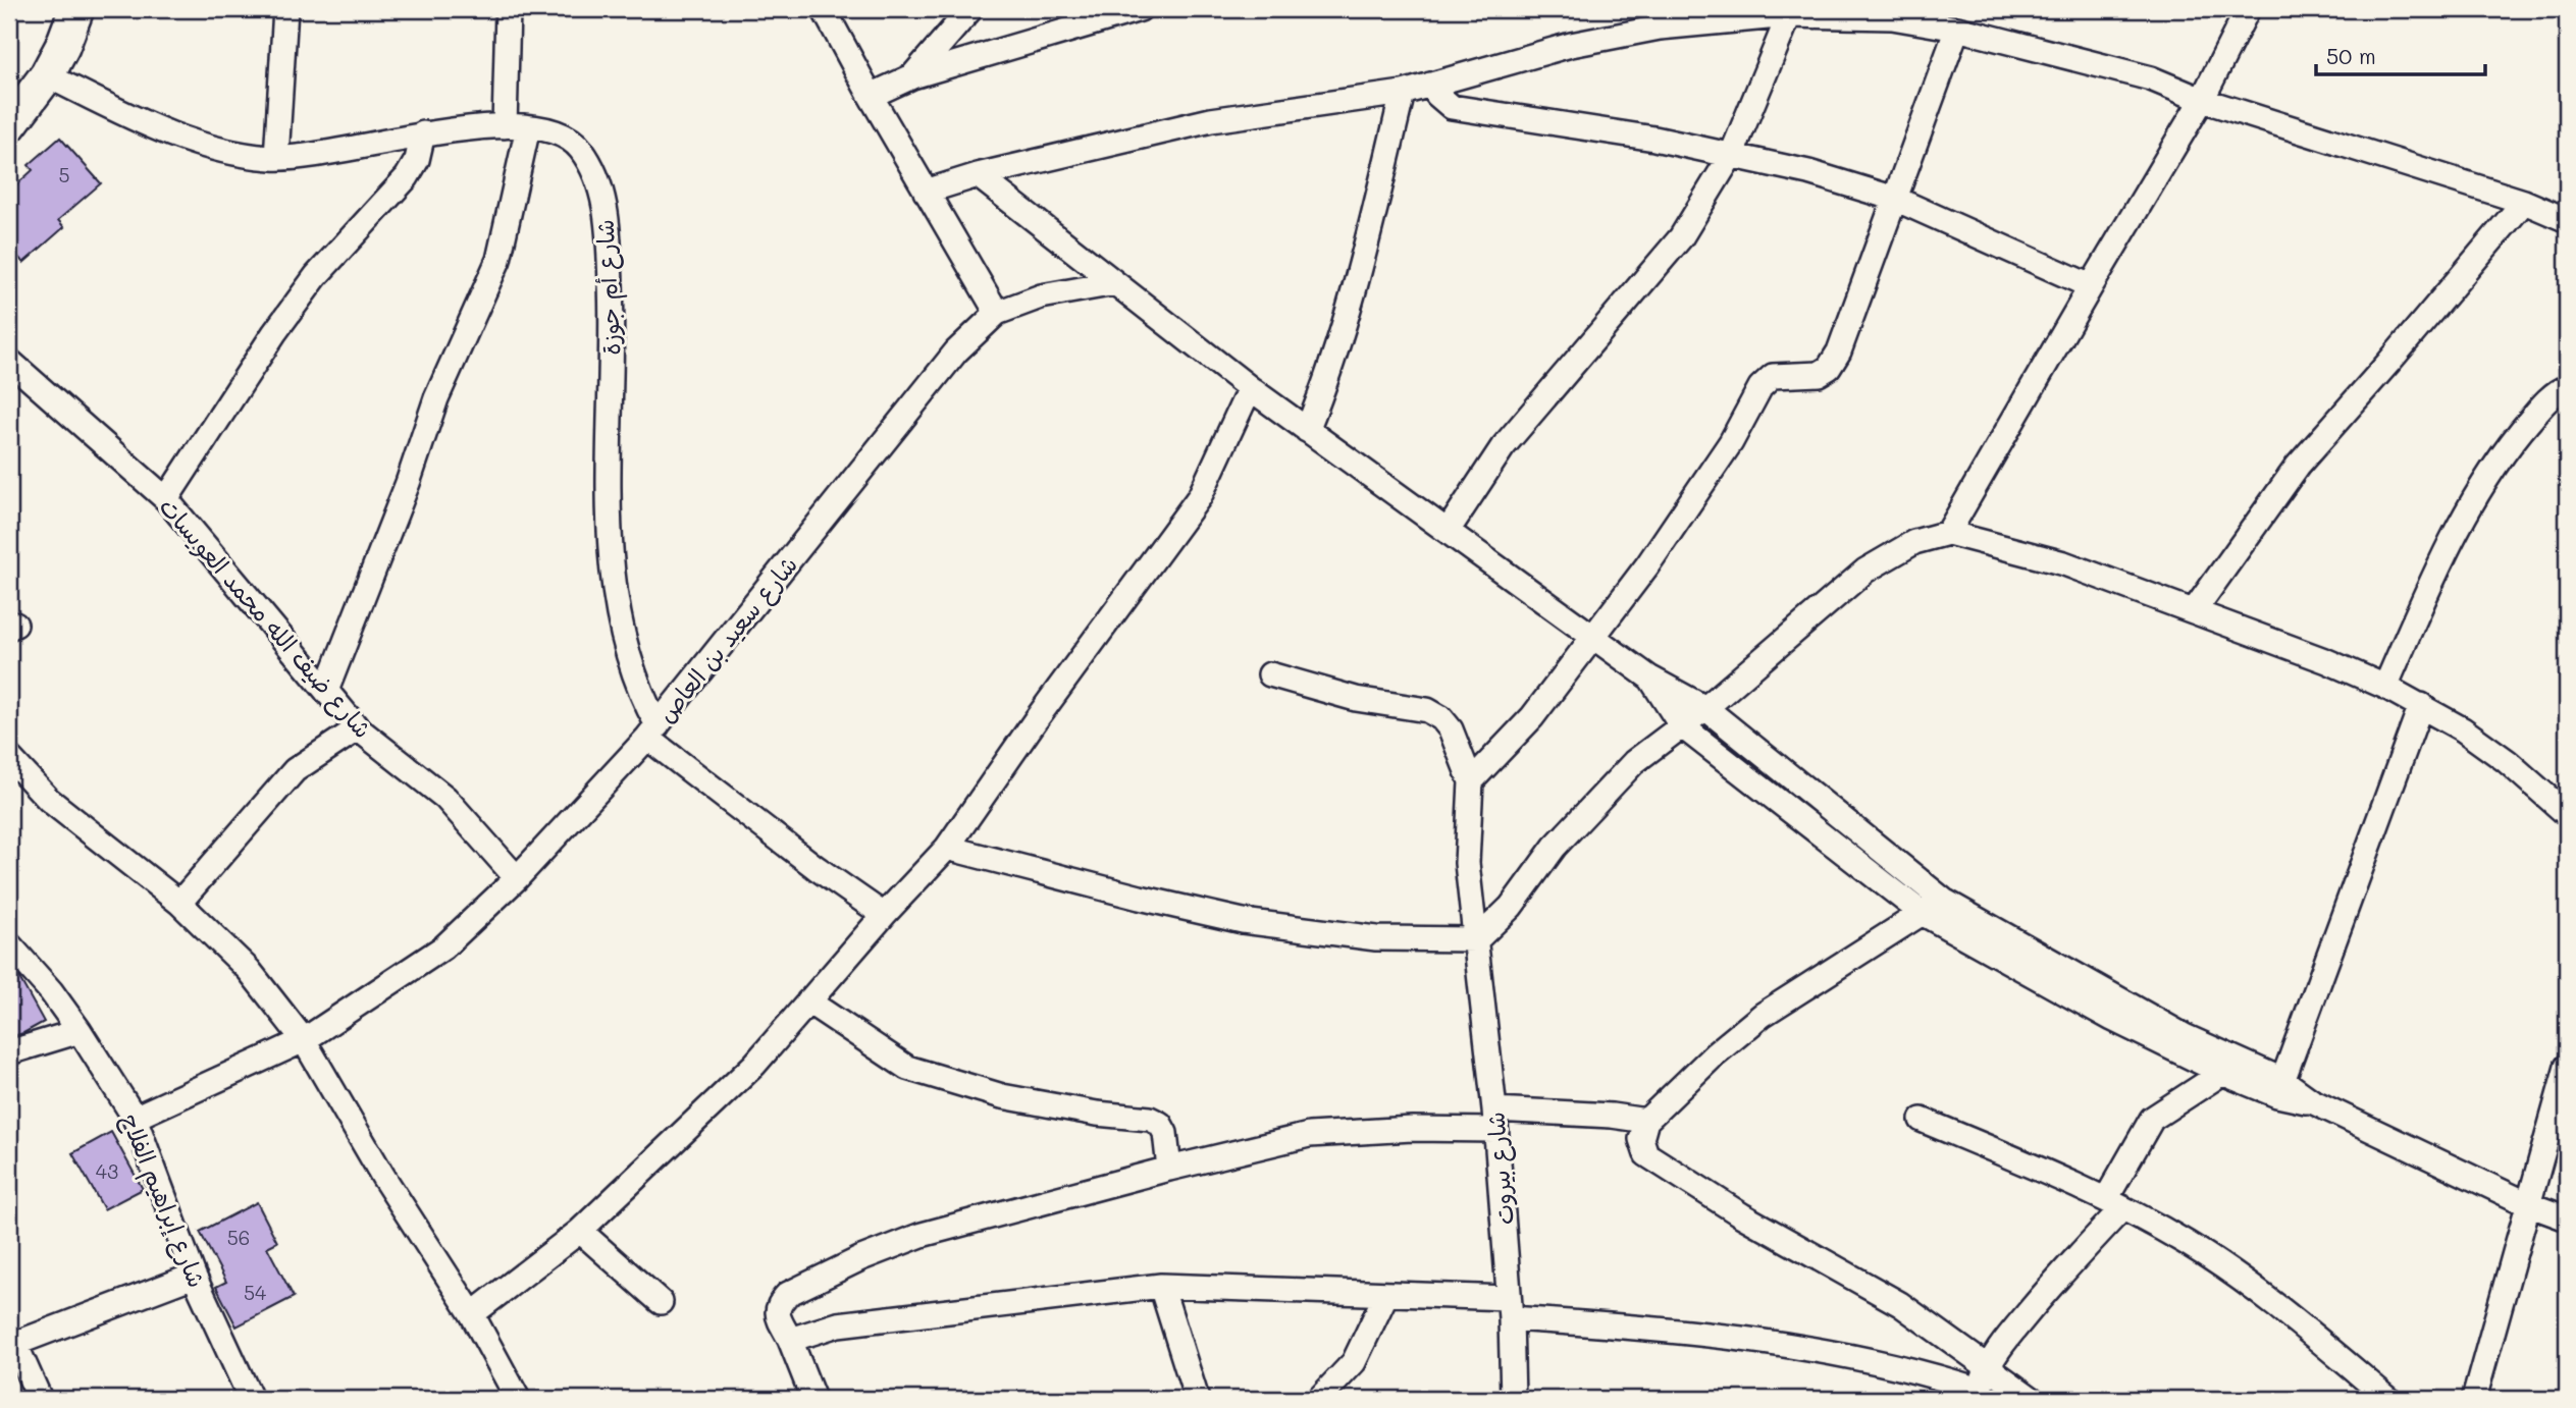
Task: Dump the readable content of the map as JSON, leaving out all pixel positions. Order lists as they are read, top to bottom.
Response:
{
  "streets": {
    "street": [
      "شارع أم جوزة",
      "شارع ضيف الله محمد العويسات",
      "شارع سعيد بن العاص",
      "شارع بيروت",
      "شارع إبراهيم الفلاح"
    ]
  },
  "crossings": [
    ["شارع أم جوزة", "شارع سعيد بن العاص"],
    ["شارع ضيف الله محمد العويسات", "شارع سعيد بن العاص"],
    ["شارع سعيد بن العاص", "شارع إبراهيم الفلاح"]
  ],
  "house_numbers": [
    "5",
    "43",
    "56",
    "54"
  ],
  "scale_bar": "50 m"
}
